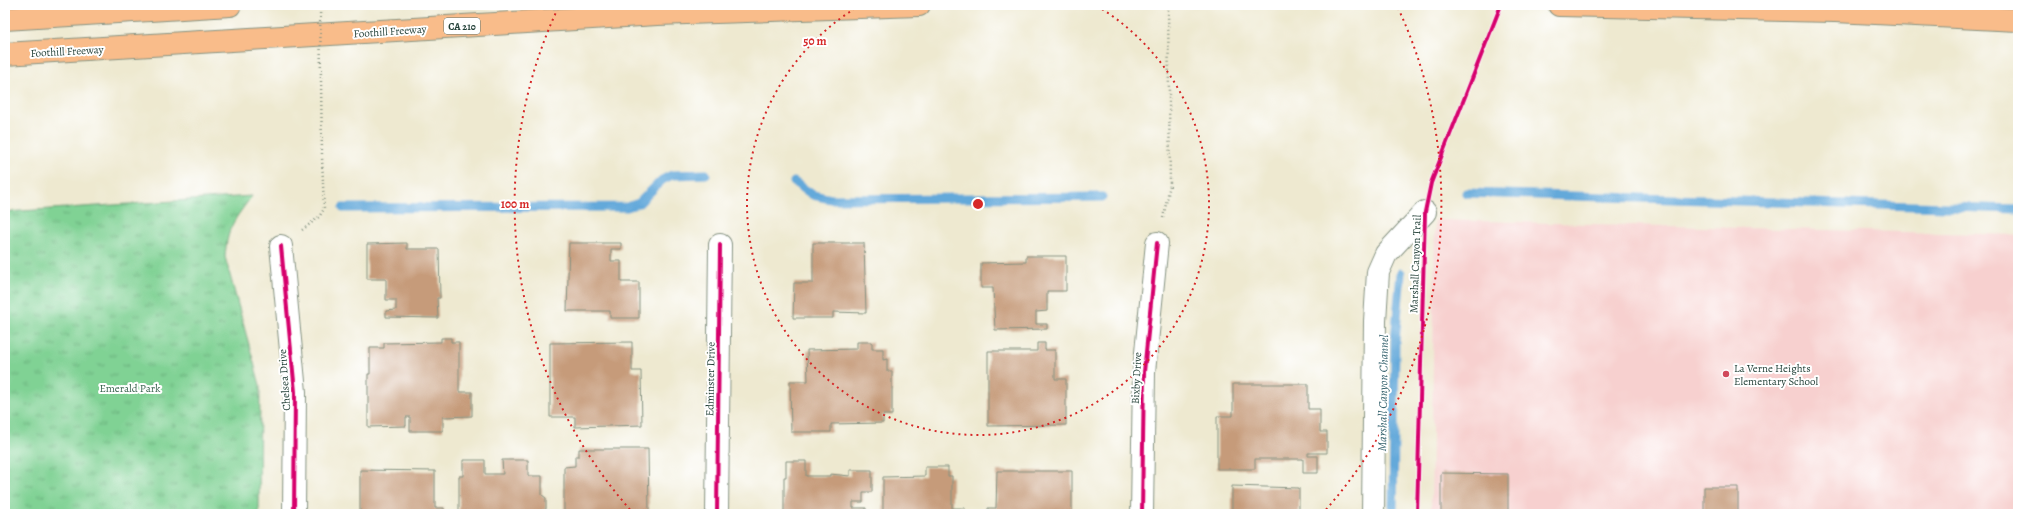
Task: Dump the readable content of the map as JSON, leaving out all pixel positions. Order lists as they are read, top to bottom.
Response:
{
  "streets": {
    "highway": ["CA 210", "Foothill Freeway"],
    "street": ["Bixby Drive", "Edminster Drive", "Chelsea Drive"],
    "cycle path": ["Marshall Canyon Trail"]
  },
  "water": ["Marshall Canyon Channel"],
  "parks": ["Emerald Park"],
  "places": ["La Verne Heights Elementary School"],
  "rings": ["50 m", "100 m"]
}
